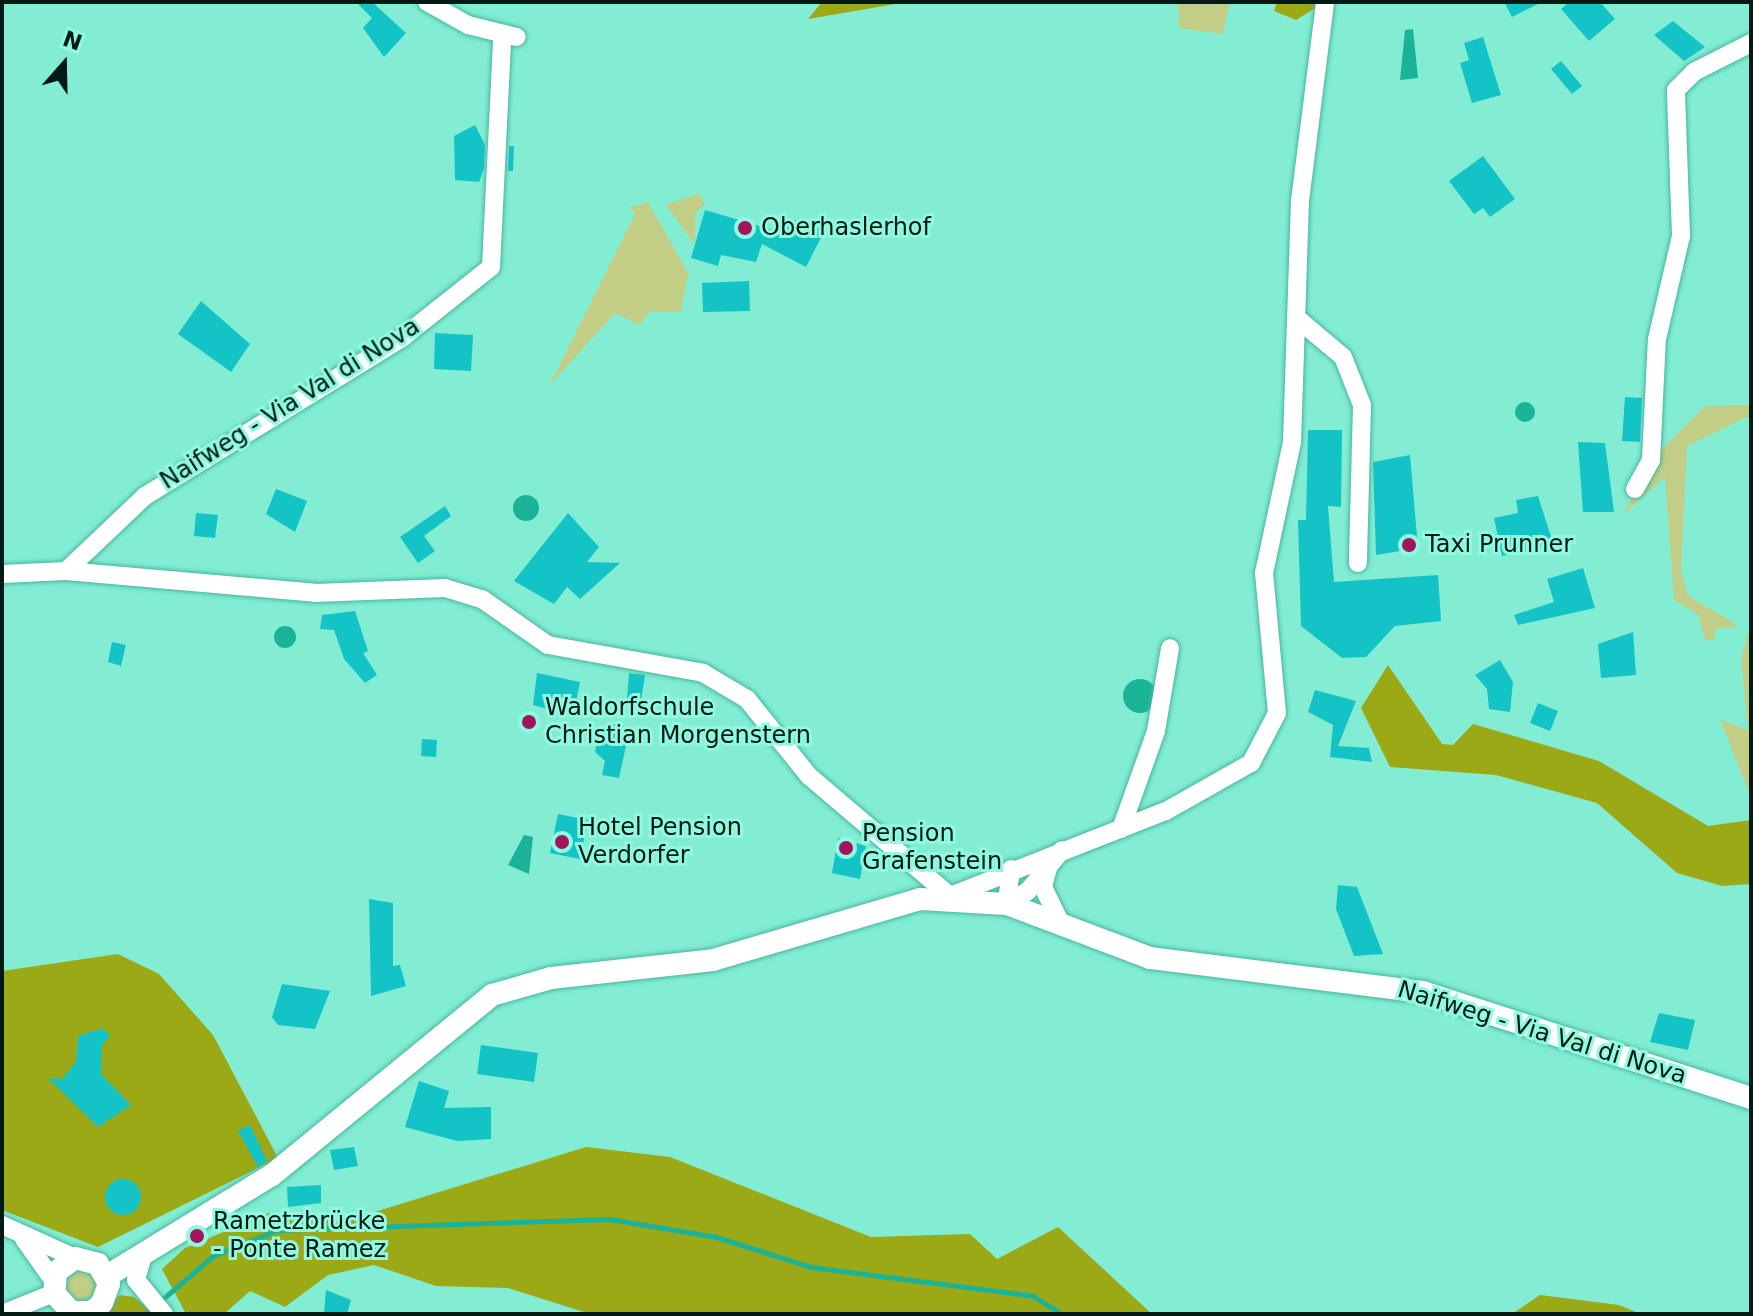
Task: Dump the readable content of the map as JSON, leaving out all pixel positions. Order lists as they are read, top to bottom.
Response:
{
  "streets": {
    "main road": ["Naifweg - Via Val di Nova"]
  },
  "places": [
    "Oberhaslerhof",
    "Taxi Prunner",
    "Waldorfschule Christian Morgenstern",
    "Hotel Pension Verdorfer",
    "Pension Grafenstein",
    "Rametzbrücke - Ponte Ramez"
  ],
  "north": "top"
}
